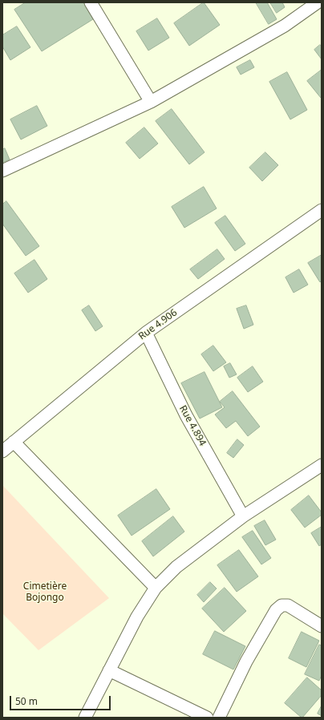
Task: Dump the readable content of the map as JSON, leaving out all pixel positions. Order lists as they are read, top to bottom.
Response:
{
  "streets": {
    "street": ["Rue 4.906", "Rue 4.894"]
  },
  "crossings": [
    ["Rue 4.906", "Rue 4.894"]
  ],
  "parks": ["Cimetière Bojongo"],
  "scale_bar": "50 m"
}
